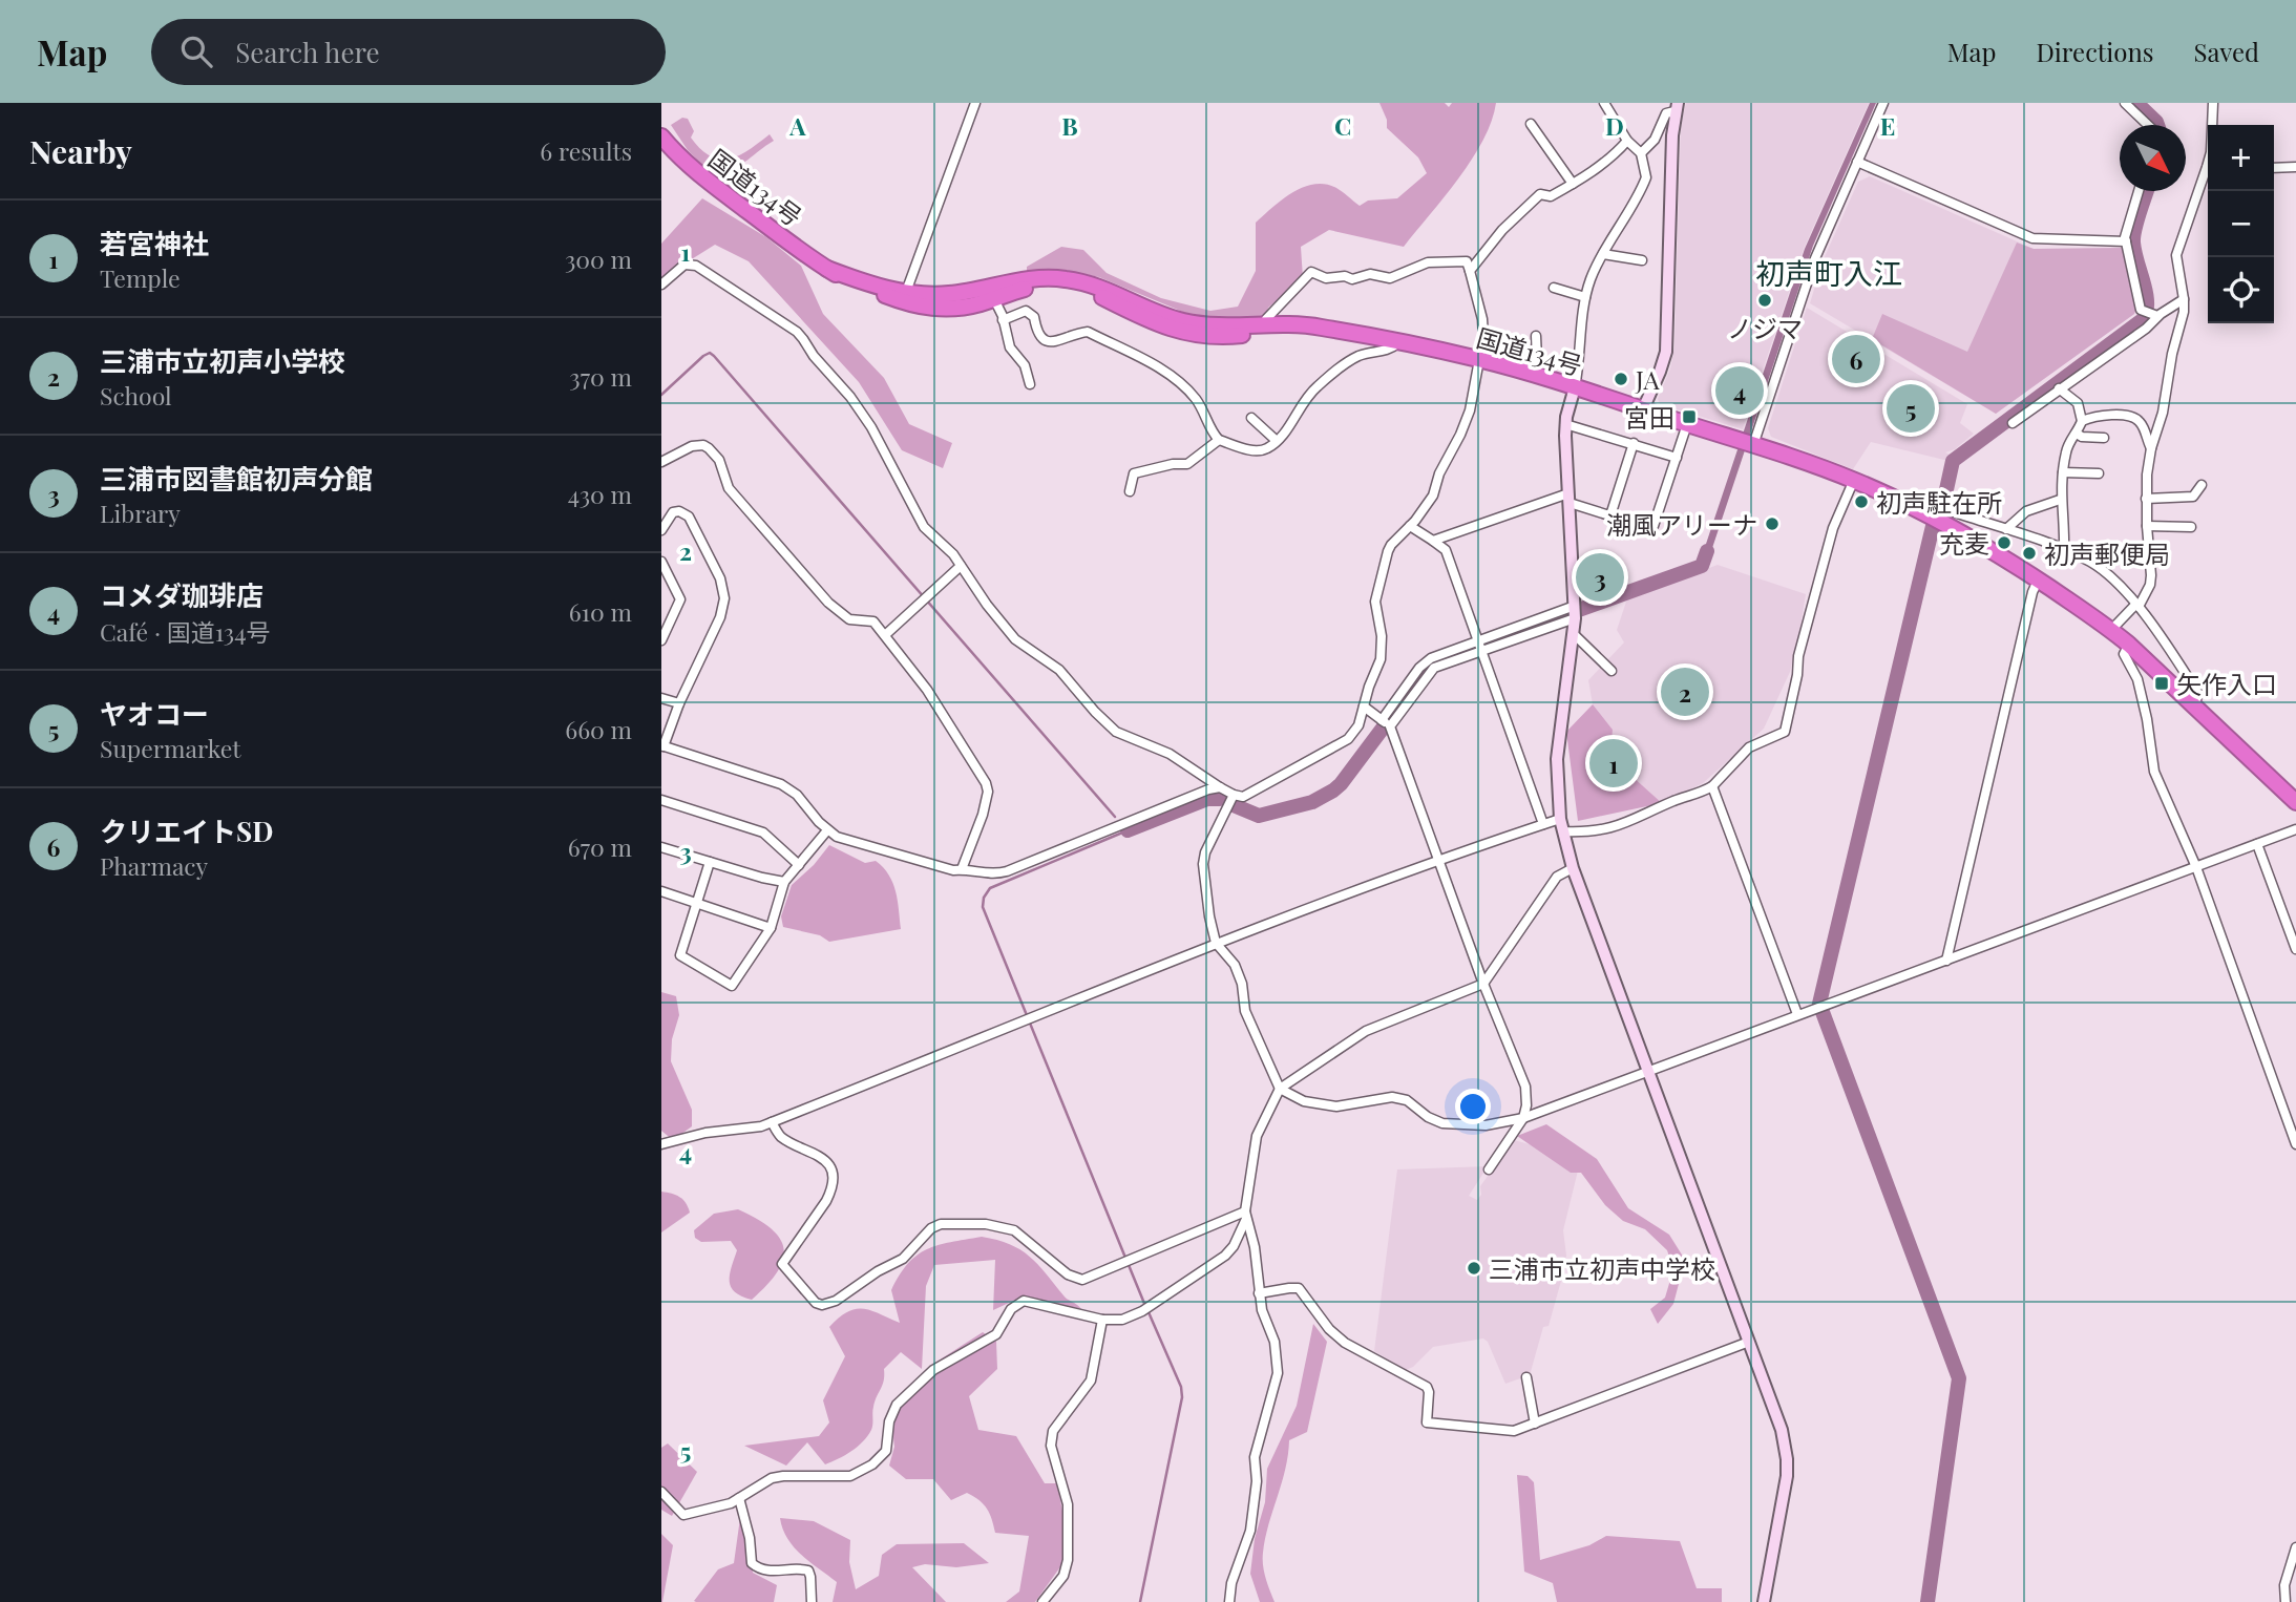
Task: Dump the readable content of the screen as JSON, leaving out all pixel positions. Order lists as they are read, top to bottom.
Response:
{
  "streets": {
    "highway": ["国道134号"]
  },
  "districts": ["初声町入江"],
  "places": {
    "other": [
      "ノジマ",
      "JA",
      "初声駐在所",
      "潮風アリーナ",
      "充麦",
      "初声郵便局",
      "三浦市立初声中学校"
    ],
    "transit": ["宮田", "矢作入口"]
  },
  "north": "bottom right",
  "page": {
    "header": "Map",
    "search": "Search here",
    "nav": ["Map", "Directions", "Saved"],
    "heading": ["Nearby", "6 results"],
    "map_buttons": ["+", "−"],
    "list": [
      {
        "mark": "1",
        "name": "若宮神社",
        "note": "Temple",
        "value": "300 m"
      },
      {
        "mark": "2",
        "name": "三浦市立初声小学校",
        "note": "School",
        "value": "370 m"
      },
      {
        "mark": "3",
        "name": "三浦市図書館初声分館",
        "note": "Library",
        "value": "430 m"
      },
      {
        "mark": "4",
        "name": "コメダ珈琲店",
        "note": "Café · 国道134号",
        "value": "610 m"
      },
      {
        "mark": "5",
        "name": "ヤオコー",
        "note": "Supermarket",
        "value": "660 m"
      },
      {
        "mark": "6",
        "name": "クリエイトSD",
        "note": "Pharmacy",
        "value": "670 m"
      }
    ],
    "pins": [
      "6",
      "4",
      "5",
      "3",
      "2",
      "1"
    ]
  },
  "grid": {
    "columns": [
      "A",
      "B",
      "C",
      "D",
      "E"
    ],
    "rows": [
      "1",
      "2",
      "3",
      "4",
      "5"
    ]
  }
}
